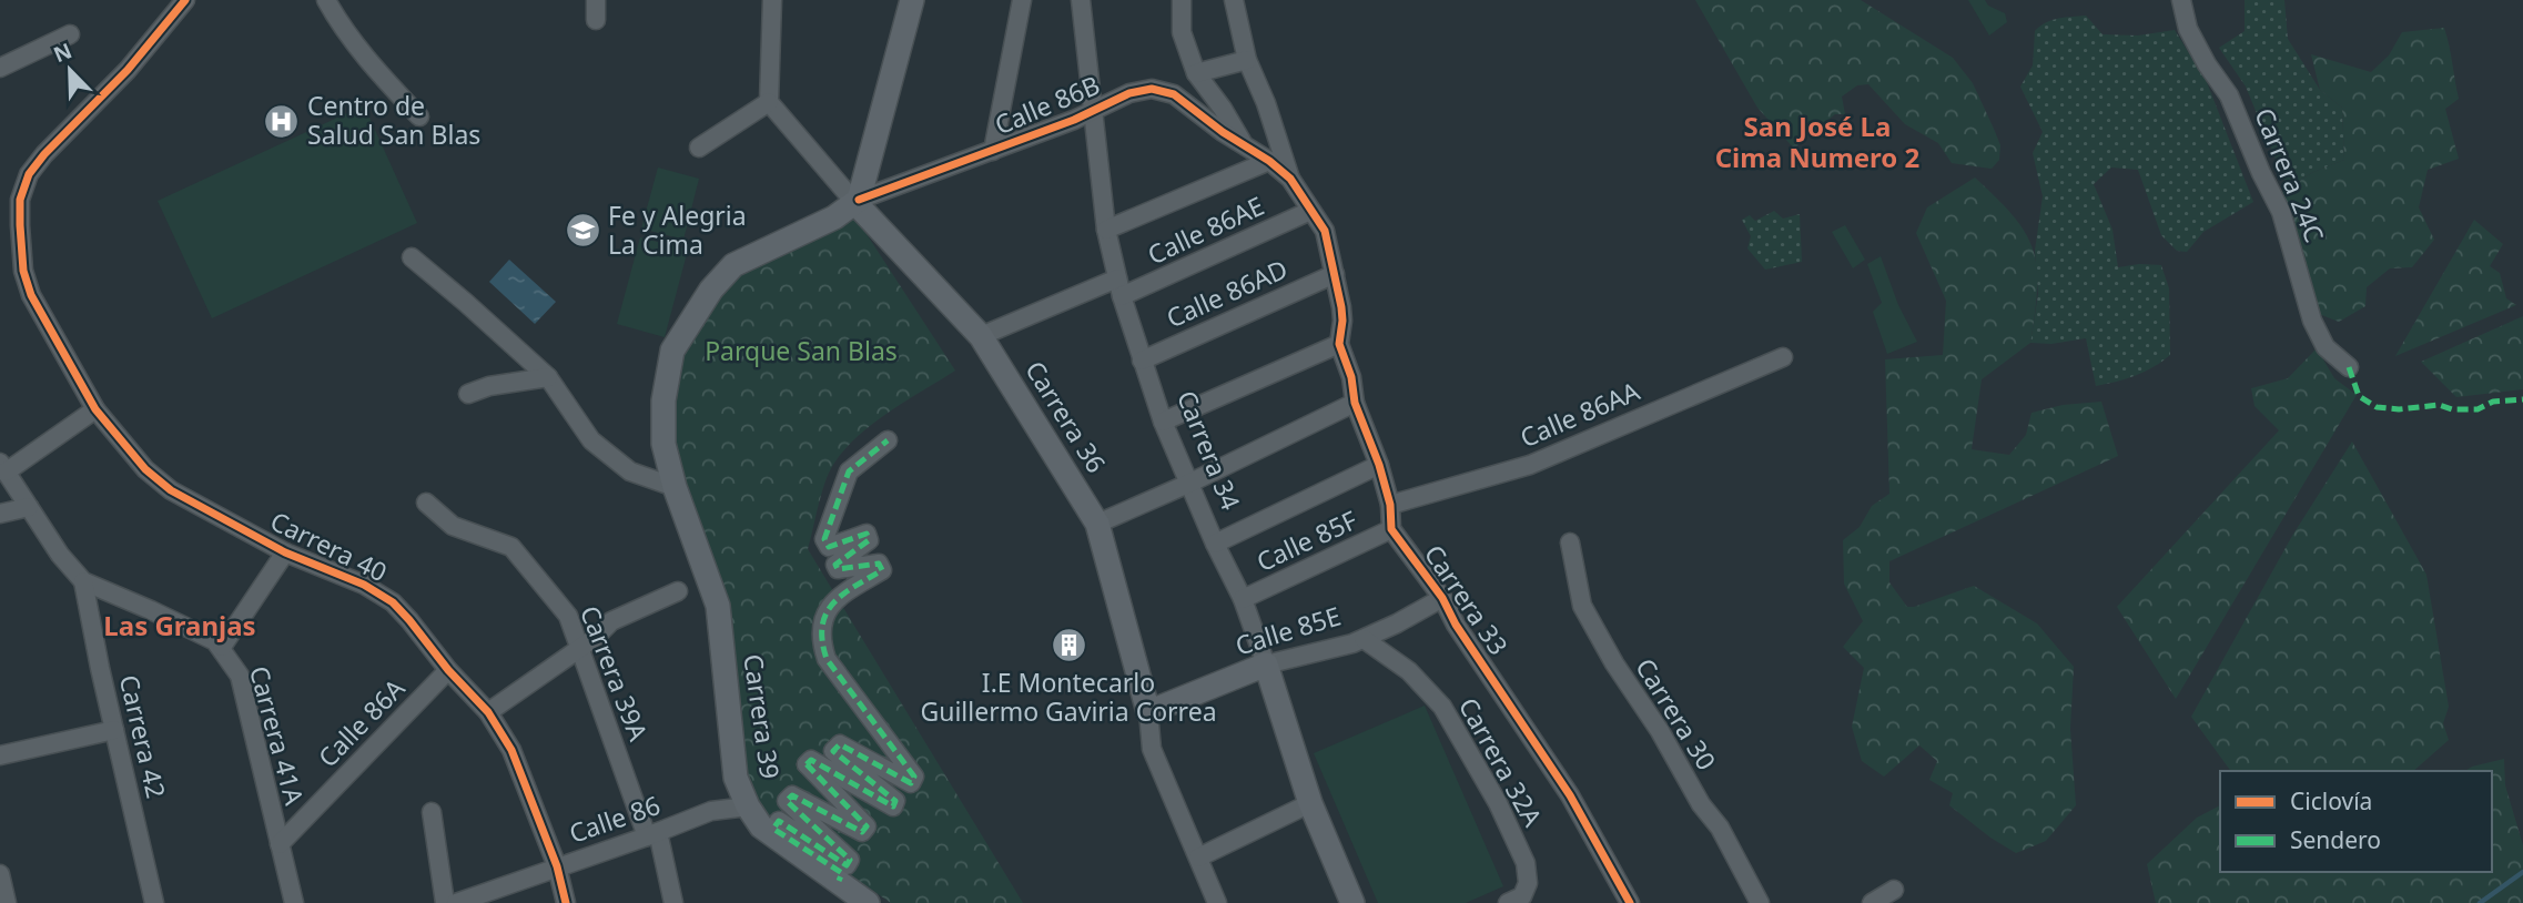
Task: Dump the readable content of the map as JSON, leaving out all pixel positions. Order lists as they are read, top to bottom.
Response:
{
  "streets": {
    "main road": [
      "Calle 86B",
      "Carrera 36",
      "Carrera 34",
      "Calle 85E",
      "Carrera 39"
    ],
    "street": [
      "Carrera 24C",
      "Calle 86AE",
      "Calle 86AD",
      "Calle 86AA",
      "Calle 85F",
      "Carrera 40",
      "Carrera 33",
      "Carrera 39A",
      "Carrera 30",
      "Calle 86A",
      "Carrera 41A",
      "Carrera 42",
      "Carrera 32A",
      "Calle 86"
    ]
  },
  "crossings": [
    ["Calle 86B", "Carrera 36"],
    ["Calle 86B", "Carrera 34"],
    ["Calle 86B", "Carrera 33"],
    ["Calle 86B", "Carrera 39"],
    ["Calle 86AE", "Carrera 34"],
    ["Calle 86AE", "Carrera 33"],
    ["Calle 86AD", "Carrera 34"],
    ["Calle 86AD", "Carrera 33"],
    ["Calle 86AA", "Carrera 33"],
    ["Carrera 36", "Calle 85E"],
    ["Carrera 34", "Calle 85F"],
    ["Carrera 34", "Calle 85E"],
    ["Calle 85F", "Carrera 33"],
    ["Carrera 40", "Calle 86A"],
    ["Carrera 40", "Calle 86"],
    ["Carrera 33", "Calle 85E"],
    ["Calle 85E", "Carrera 32A"],
    ["Carrera 39A", "Calle 86"],
    ["Carrera 39", "Calle 86"],
    ["Calle 86A", "Carrera 41A"],
    ["Carrera 41A", "Carrera 42"]
  ],
  "districts": ["San José La Cima Numero 2", "Las Granjas"],
  "parks": ["Parque San Blas"],
  "places": {
    "hospital": ["Centro de Salud San Blas"],
    "school or university": ["Fe y Alegria La Cima"],
    "building": ["I.E Montecarlo Guillermo Gaviria Correa"]
  },
  "legend": ["Ciclovía", "Sendero"],
  "north": "top left"
}
